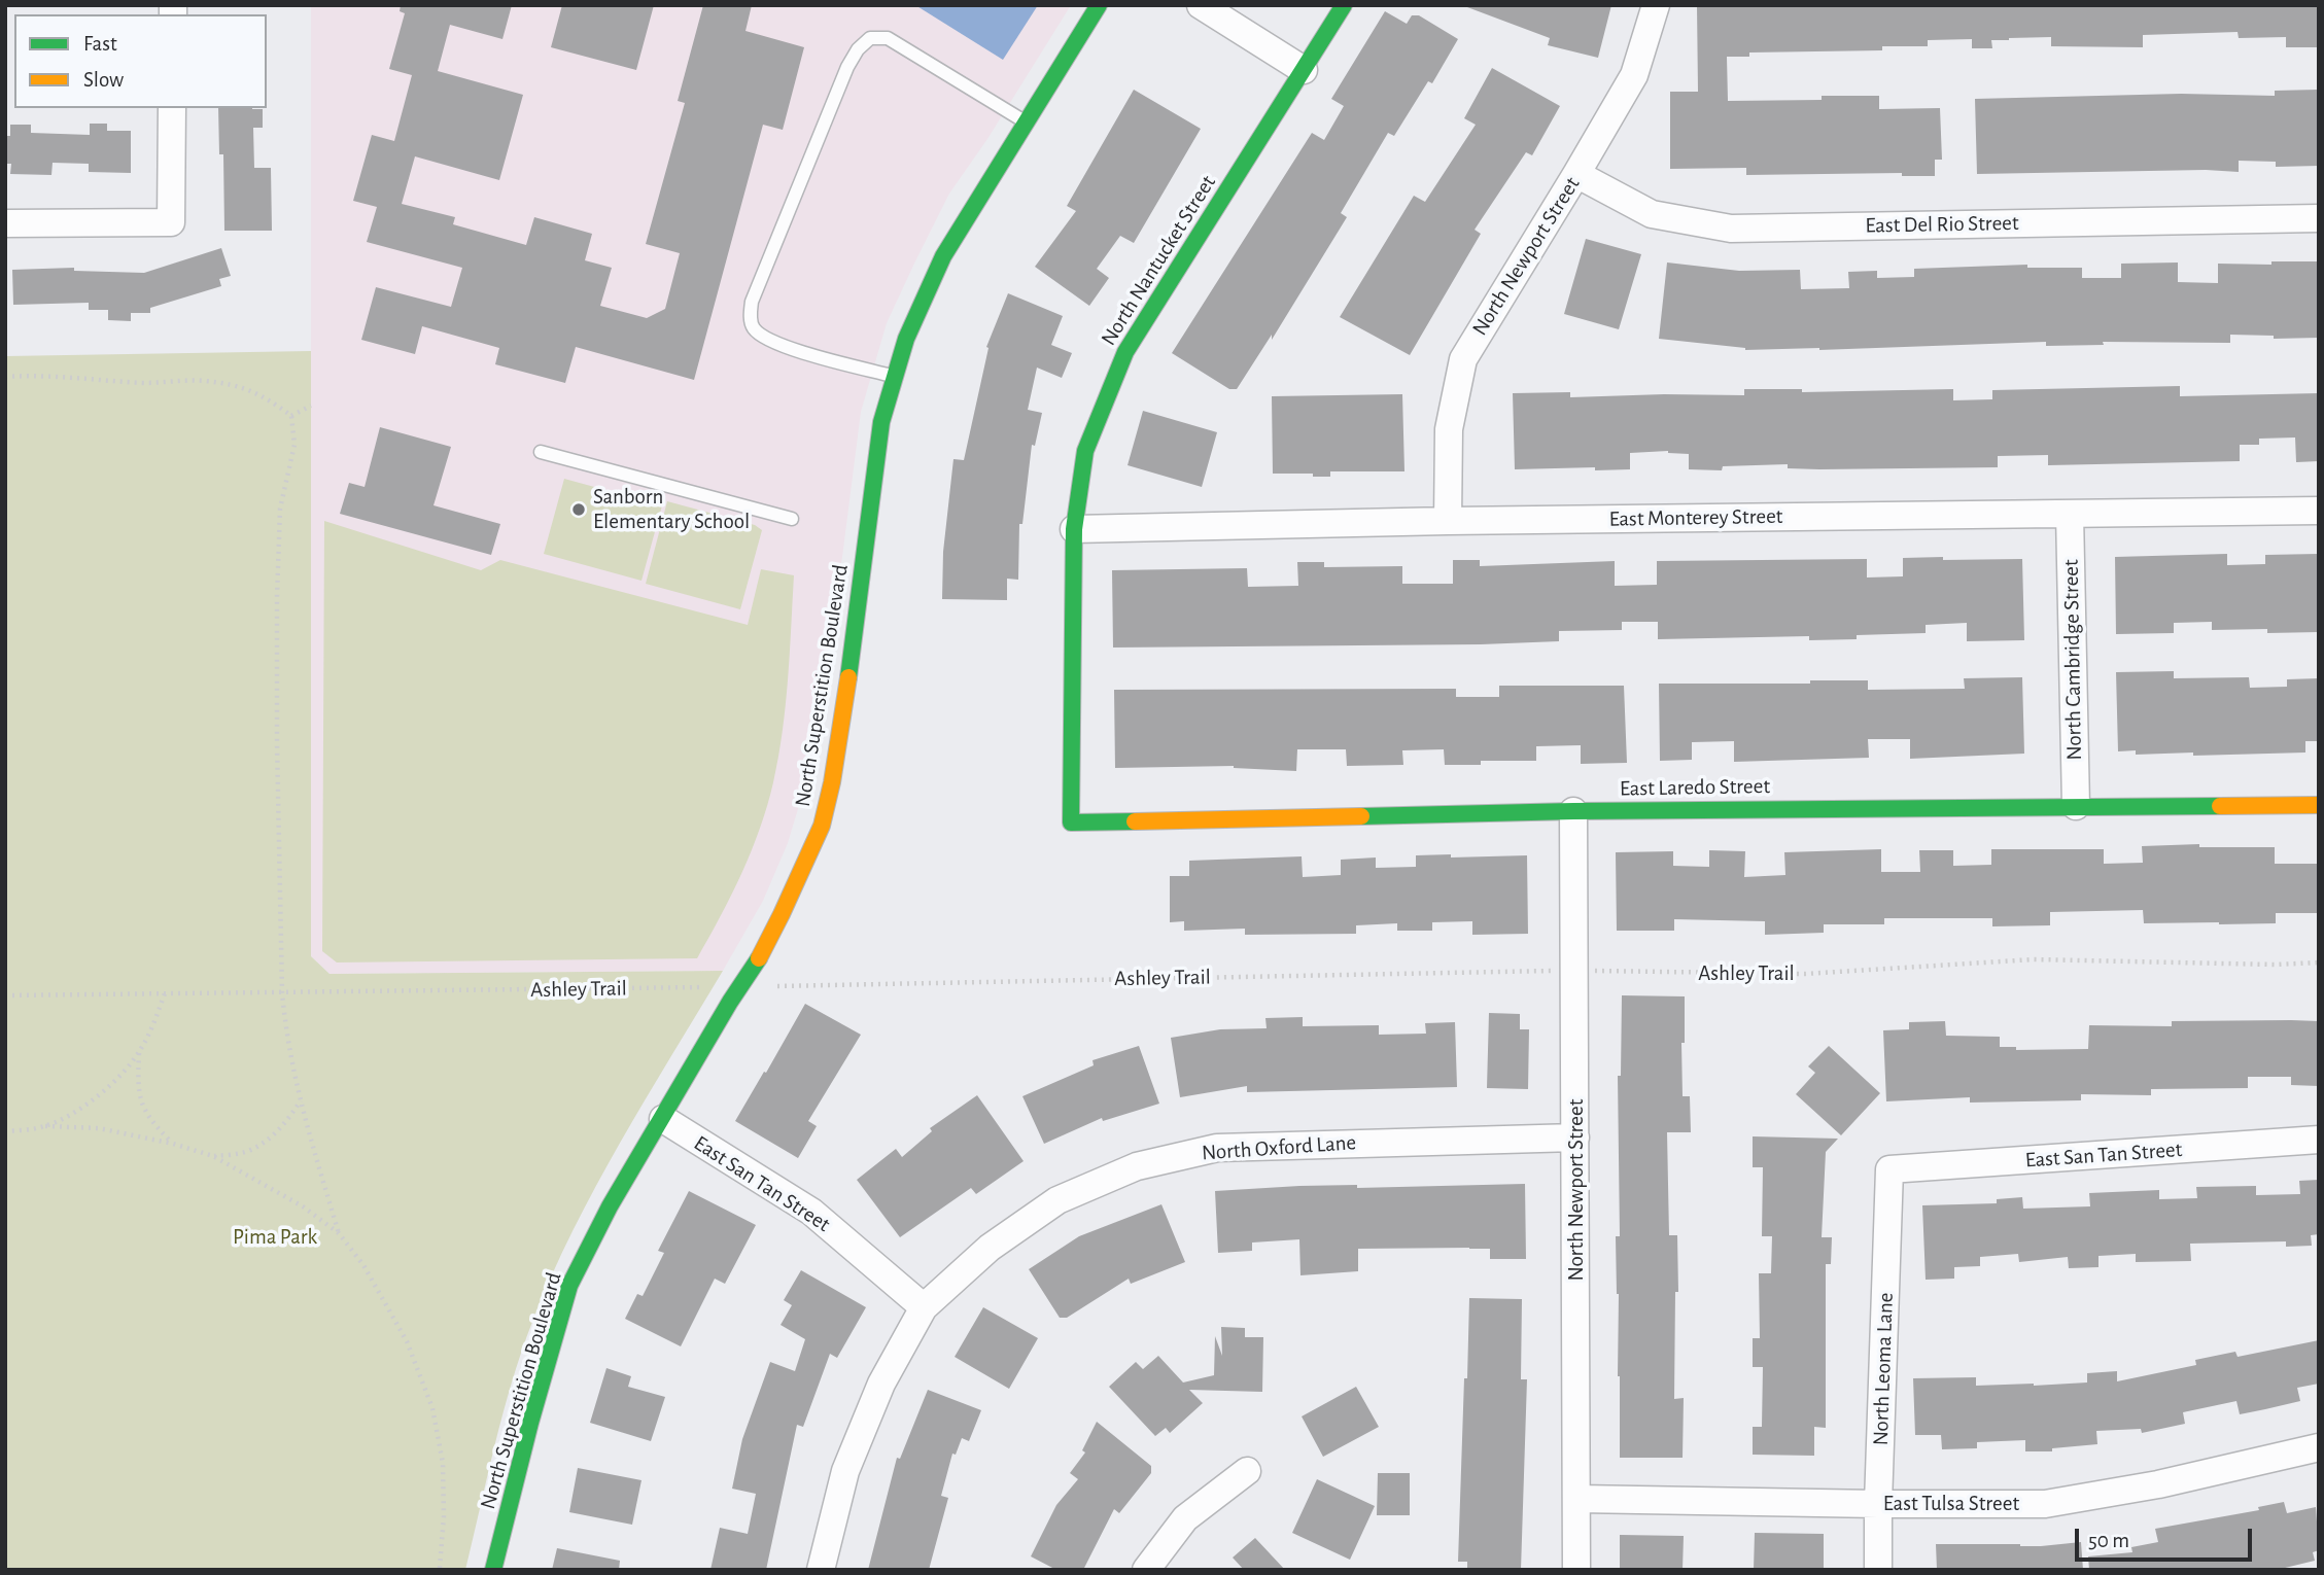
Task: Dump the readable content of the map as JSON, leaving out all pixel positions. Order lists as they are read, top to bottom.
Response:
{
  "streets": {
    "street": [
      "East Del Rio Street",
      "North Newport Street",
      "North Nantucket Street",
      "East Monterey Street",
      "North Cambridge Street",
      "North Superstition Boulevard",
      "East Laredo Street",
      "North Oxford Lane",
      "East San Tan Street",
      "North Leoma Lane",
      "East Tulsa Street"
    ],
    "path": ["Ashley Trail"]
  },
  "crossings": [
    ["East Del Rio Street", "North Newport Street"],
    ["North Newport Street", "East Monterey Street"],
    ["North Newport Street", "East Laredo Street"],
    ["North Newport Street", "Ashley Trail"],
    ["North Newport Street", "North Oxford Lane"],
    ["North Newport Street", "East Tulsa Street"],
    ["North Nantucket Street", "East Monterey Street"],
    ["North Nantucket Street", "East Laredo Street"],
    ["East Monterey Street", "North Cambridge Street"],
    ["North Cambridge Street", "East Laredo Street"],
    ["North Superstition Boulevard", "Ashley Trail"],
    ["North Superstition Boulevard", "East San Tan Street"],
    ["North Oxford Lane", "East San Tan Street"],
    ["East San Tan Street", "North Leoma Lane"],
    ["North Leoma Lane", "East Tulsa Street"]
  ],
  "parks": ["Pima Park"],
  "places": ["Sanborn Elementary School"],
  "legend": ["Fast", "Slow"],
  "scale_bar": "50 m"
}
